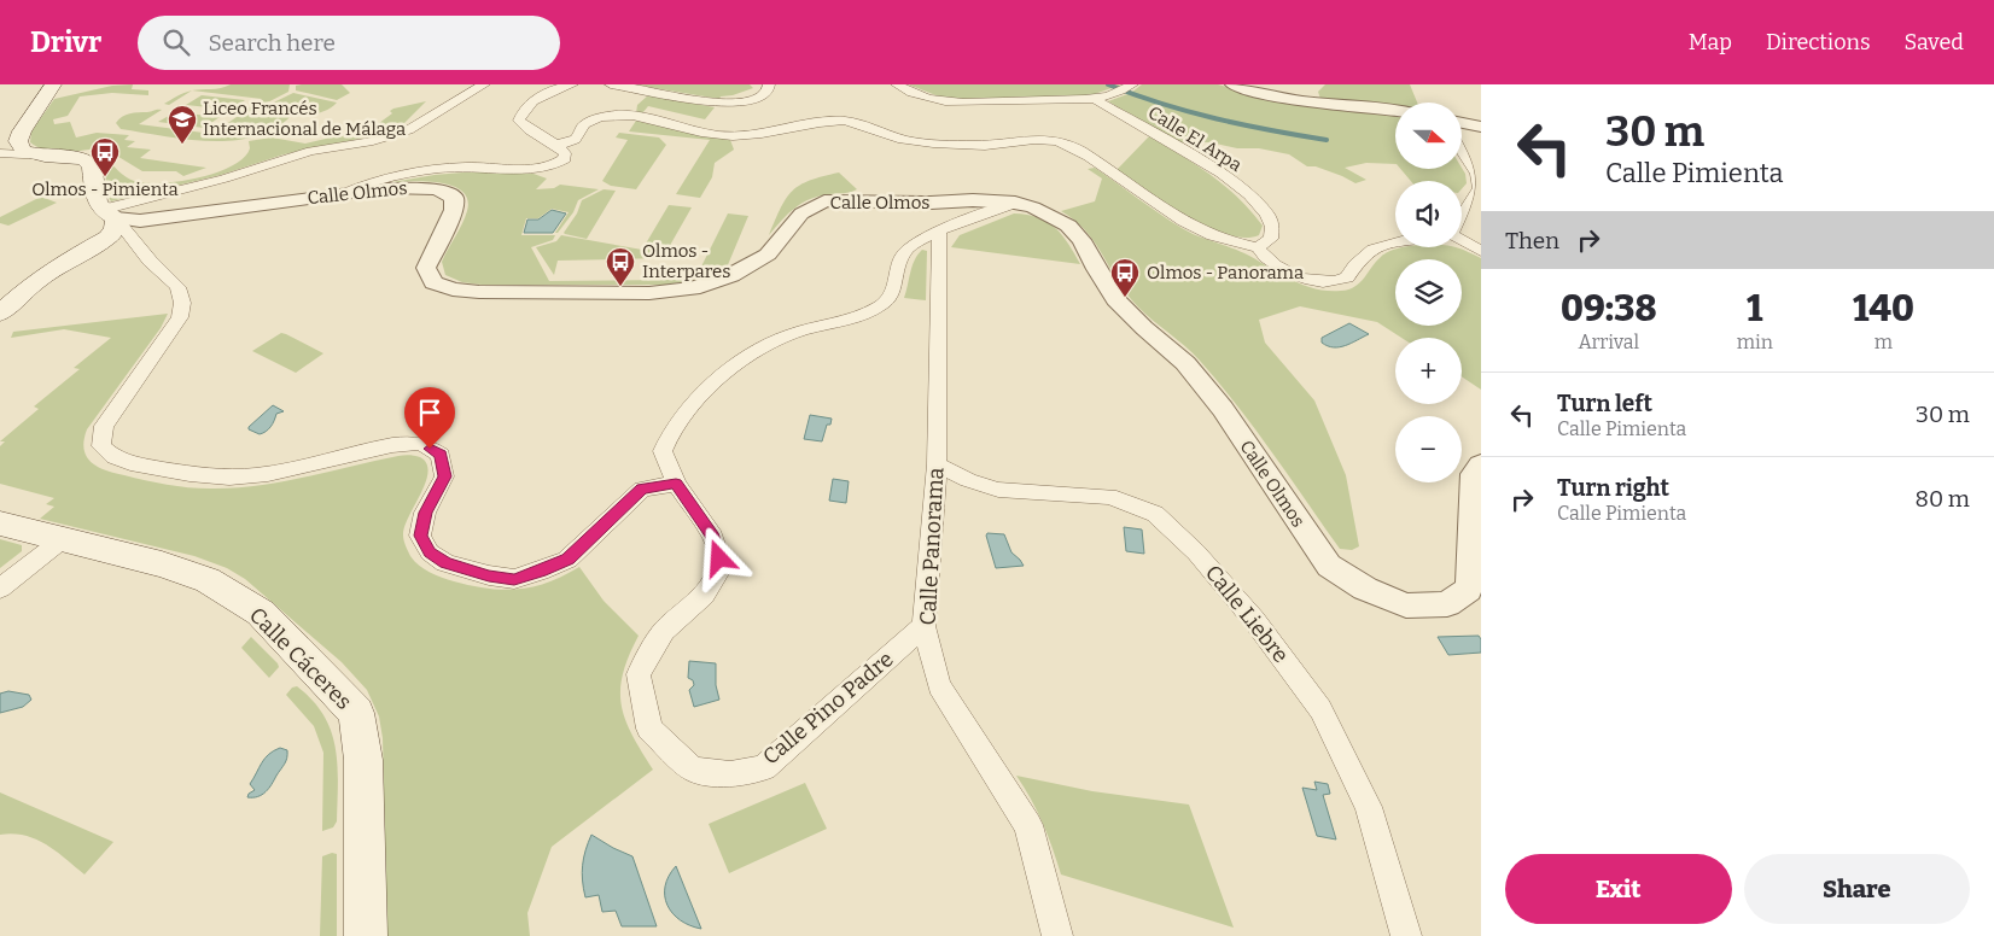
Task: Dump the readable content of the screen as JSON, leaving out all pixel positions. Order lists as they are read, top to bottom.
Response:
{
  "streets": {
    "main road": ["Calle Cáceres"],
    "street": [
      "Calle El Arpa",
      "Calle Olmos",
      "Calle Panorama",
      "Calle Liebre",
      "Calle Pino Padre"
    ]
  },
  "crossings": [
    ["Calle Olmos", "Calle Pino Padre"],
    ["Calle Panorama", "Calle Liebre"],
    ["Calle Panorama", "Calle Pino Padre"]
  ],
  "places": {
    "school or university": ["Liceo Francés Internacional de Málaga"],
    "bus stop": ["Olmos - Pimienta", "Olmos - Interpares", "Olmos - Panorama"]
  },
  "north": "right",
  "page": {
    "header": "Drivr",
    "search": "Search here",
    "nav": ["Map", "Directions", "Saved"],
    "turn": ["30 m", "Calle Pimienta"],
    "map_buttons": ["+", "−"],
    "then": "Then",
    "eta": [
      "09:38",
      "Arrival",
      "1",
      "min",
      "140",
      "m"
    ],
    "list": [
      {
        "name": "Turn left",
        "note": "Calle Pimienta",
        "value": "30 m"
      },
      {
        "name": "Turn right",
        "note": "Calle Pimienta",
        "value": "80 m"
      }
    ],
    "buttons": ["Exit", "Share"]
  }
}
